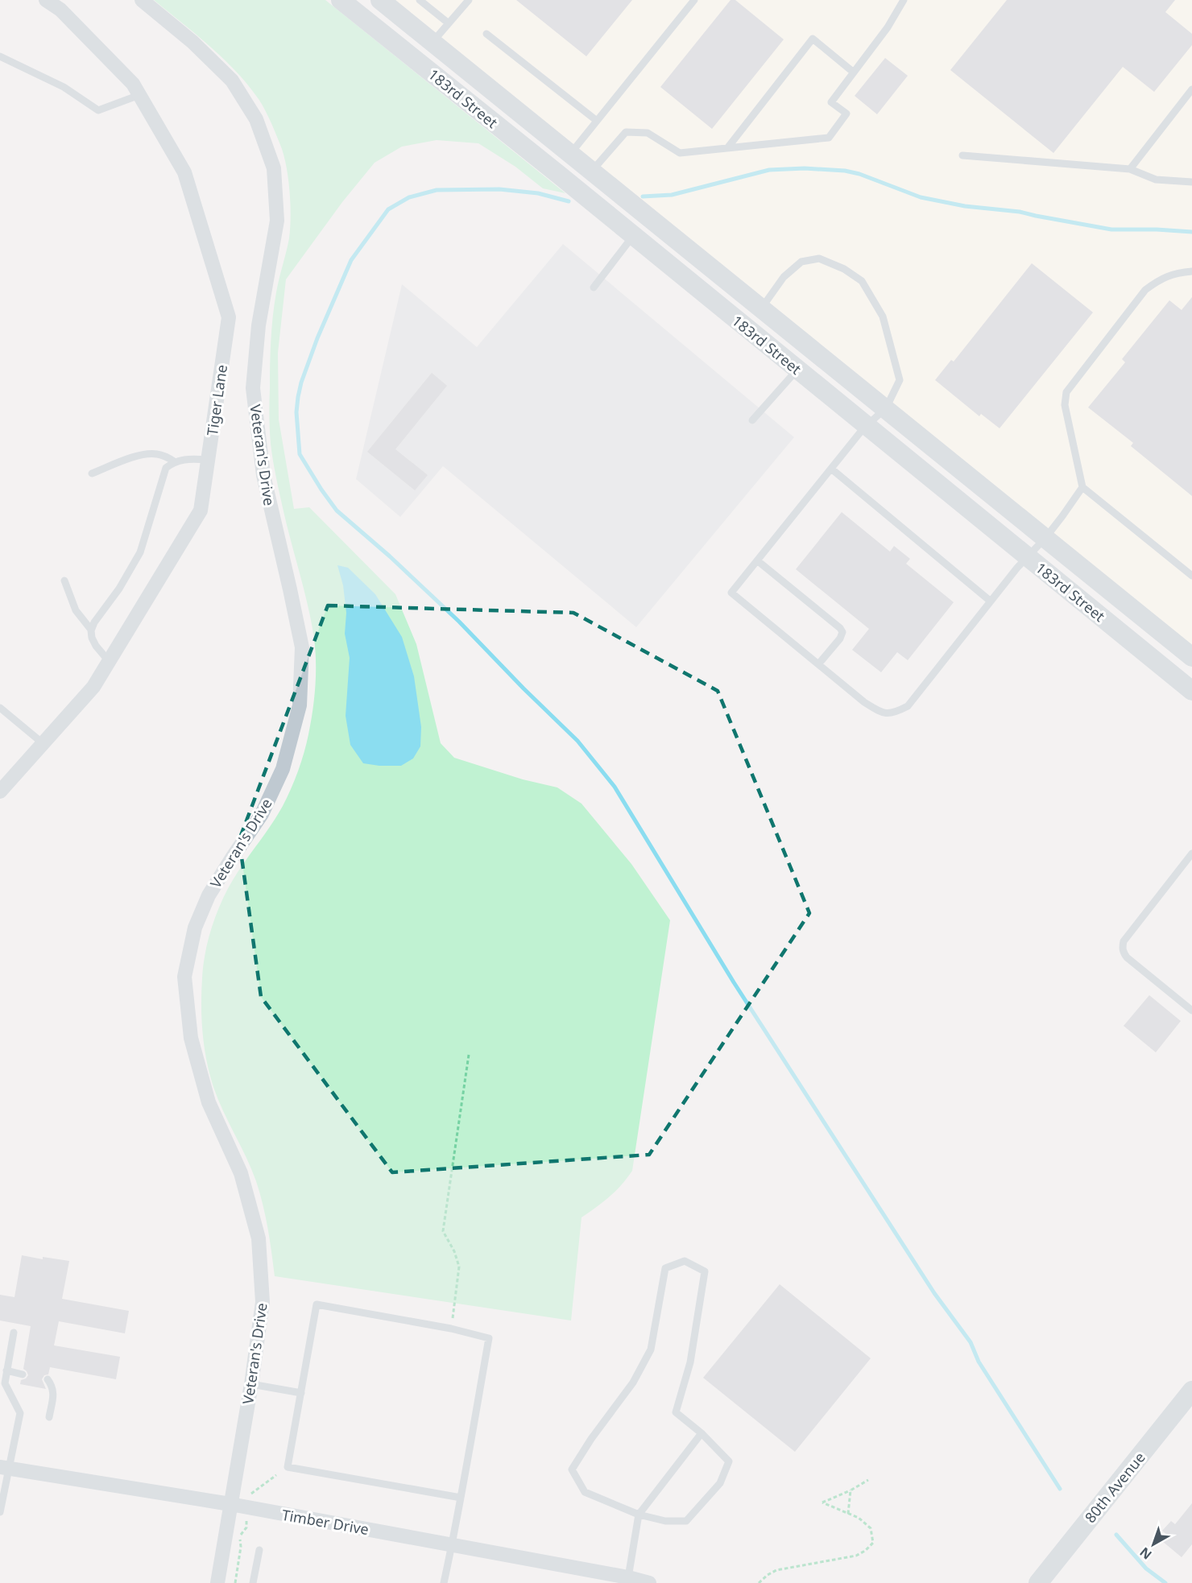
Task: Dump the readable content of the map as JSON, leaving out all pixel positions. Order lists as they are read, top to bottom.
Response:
{
  "streets": {
    "street": [
      "183rd Street",
      "Tiger Lane",
      "Veteran's Drive",
      "80th Avenue",
      "Timber Drive"
    ]
  },
  "crossings": [
    ["Veteran's Drive", "Timber Drive"]
  ],
  "north": "bottom left"
}
